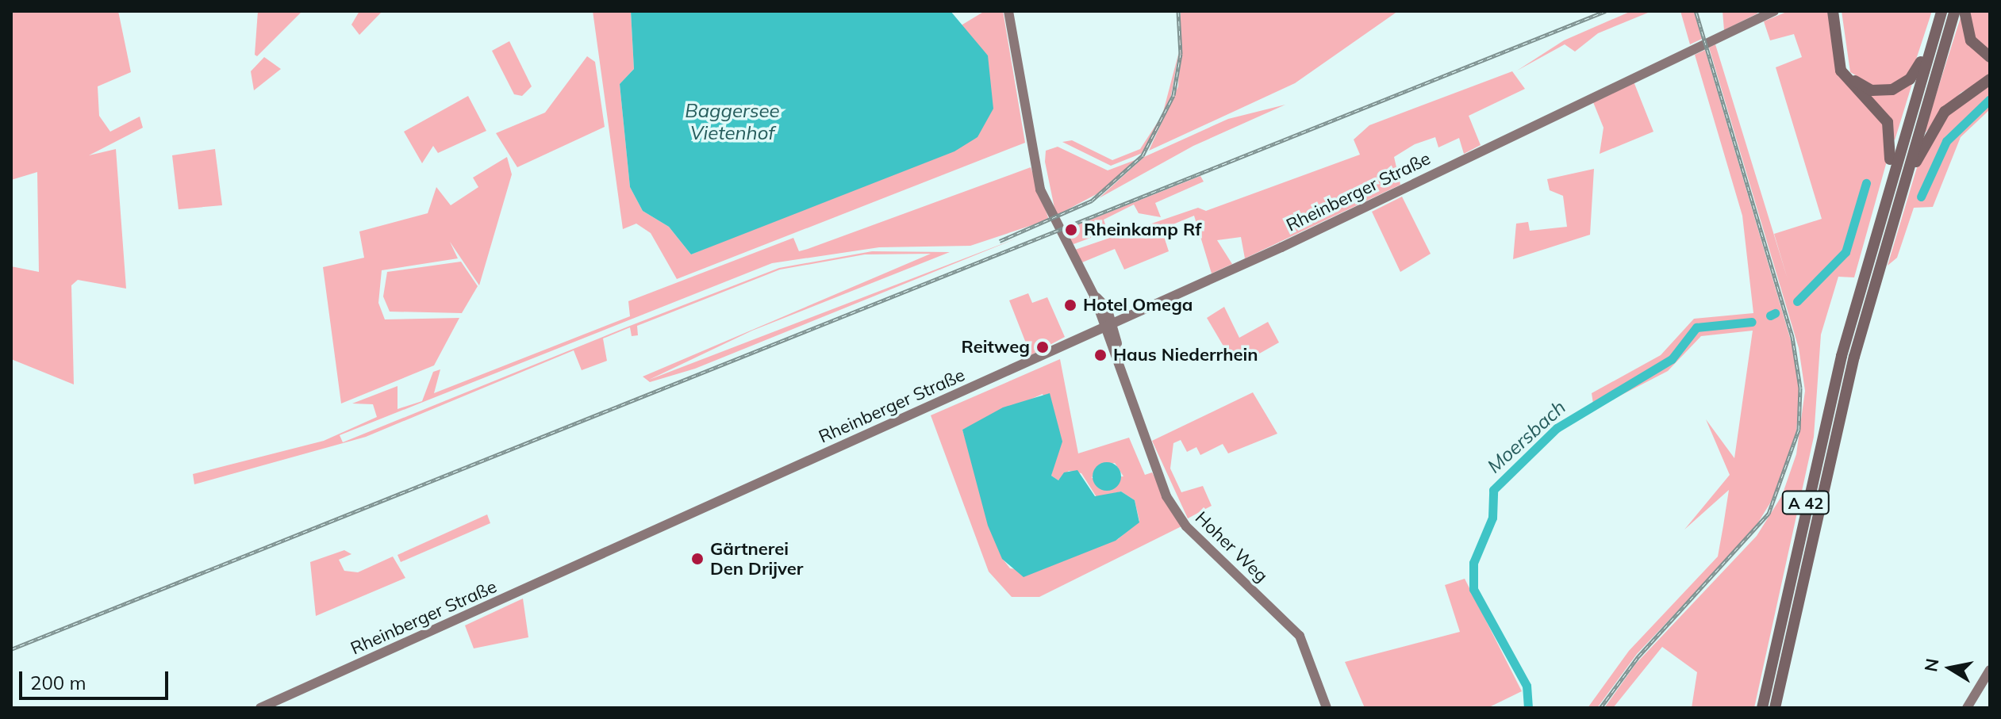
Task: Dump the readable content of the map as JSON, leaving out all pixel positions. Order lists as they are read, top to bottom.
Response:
{
  "streets": {
    "highway": ["A 42"],
    "main road": ["Rheinberger Straße", "Hoher Weg"]
  },
  "crossings": [
    ["Rheinberger Straße", "Hoher Weg"]
  ],
  "water": ["Baggersee Vietenhof", "Moersbach"],
  "places": [
    "Rheinkamp Rf",
    "Hotel Omega",
    "Reitweg",
    "Haus Niederrhein",
    "Gärtnerei Den Drijver"
  ],
  "scale_bar": "200 m",
  "north": "left"
}
